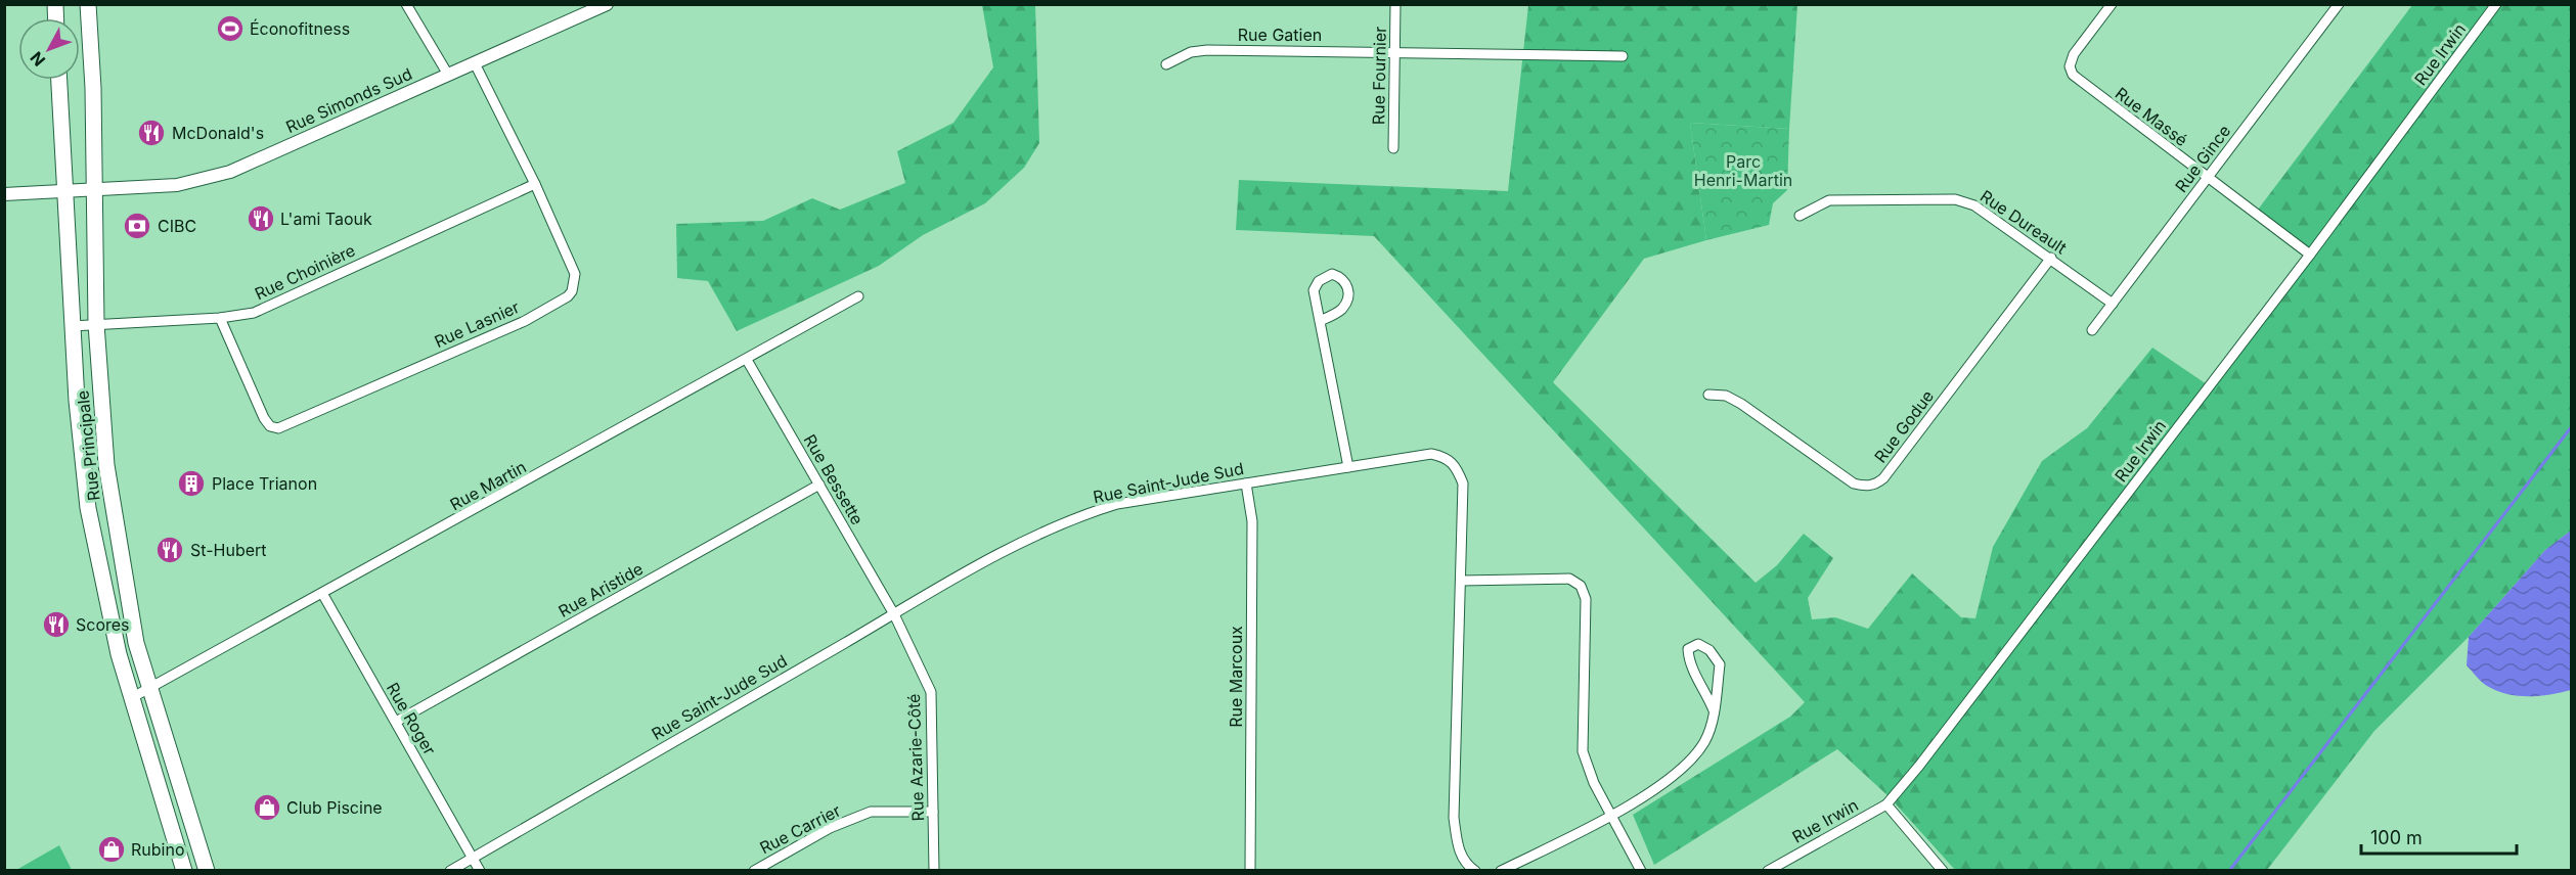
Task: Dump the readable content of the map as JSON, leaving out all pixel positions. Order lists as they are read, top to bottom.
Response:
{
  "streets": {
    "main road": ["Rue Principale"],
    "street": [
      "Rue Gatien",
      "Rue Irwin",
      "Rue Fournier",
      "Rue Simonds Sud",
      "Rue Massé",
      "Rue Gince",
      "Rue Dureault",
      "Rue Choinière",
      "Rue Lasnier",
      "Rue Godue",
      "Rue Bessette",
      "Rue Saint-Jude Sud",
      "Rue Martin",
      "Rue Aristide",
      "Rue Marcoux",
      "Rue Roger",
      "Rue Azarie-Côté",
      "Rue Carrier"
    ]
  },
  "crossings": [
    ["Rue Gatien", "Rue Fournier"],
    ["Rue Irwin", "Rue Massé"],
    ["Rue Simonds Sud", "Rue Lasnier"],
    ["Rue Simonds Sud", "Rue Principale"],
    ["Rue Massé", "Rue Gince"],
    ["Rue Gince", "Rue Dureault"],
    ["Rue Dureault", "Rue Godue"],
    ["Rue Choinière", "Rue Lasnier"],
    ["Rue Choinière", "Rue Principale"],
    ["Rue Principale", "Rue Martin"],
    ["Rue Bessette", "Rue Saint-Jude Sud"],
    ["Rue Bessette", "Rue Martin"],
    ["Rue Bessette", "Rue Aristide"],
    ["Rue Bessette", "Rue Azarie-Côté"],
    ["Rue Saint-Jude Sud", "Rue Marcoux"],
    ["Rue Saint-Jude Sud", "Rue Roger"],
    ["Rue Saint-Jude Sud", "Rue Azarie-Côté"],
    ["Rue Martin", "Rue Roger"],
    ["Rue Aristide", "Rue Roger"],
    ["Rue Azarie-Côté", "Rue Carrier"]
  ],
  "parks": ["Parc Henri-Martin"],
  "places": {
    "sports": ["Éconofitness"],
    "restaurant": [
      "McDonald's",
      "L'ami Taouk",
      "St-Hubert",
      "Scores"
    ],
    "bank": ["CIBC"],
    "building": ["Place Trianon"],
    "shop": ["Club Piscine", "Rubino"]
  },
  "scale_bar": "100 m",
  "north": "bottom left"
}
